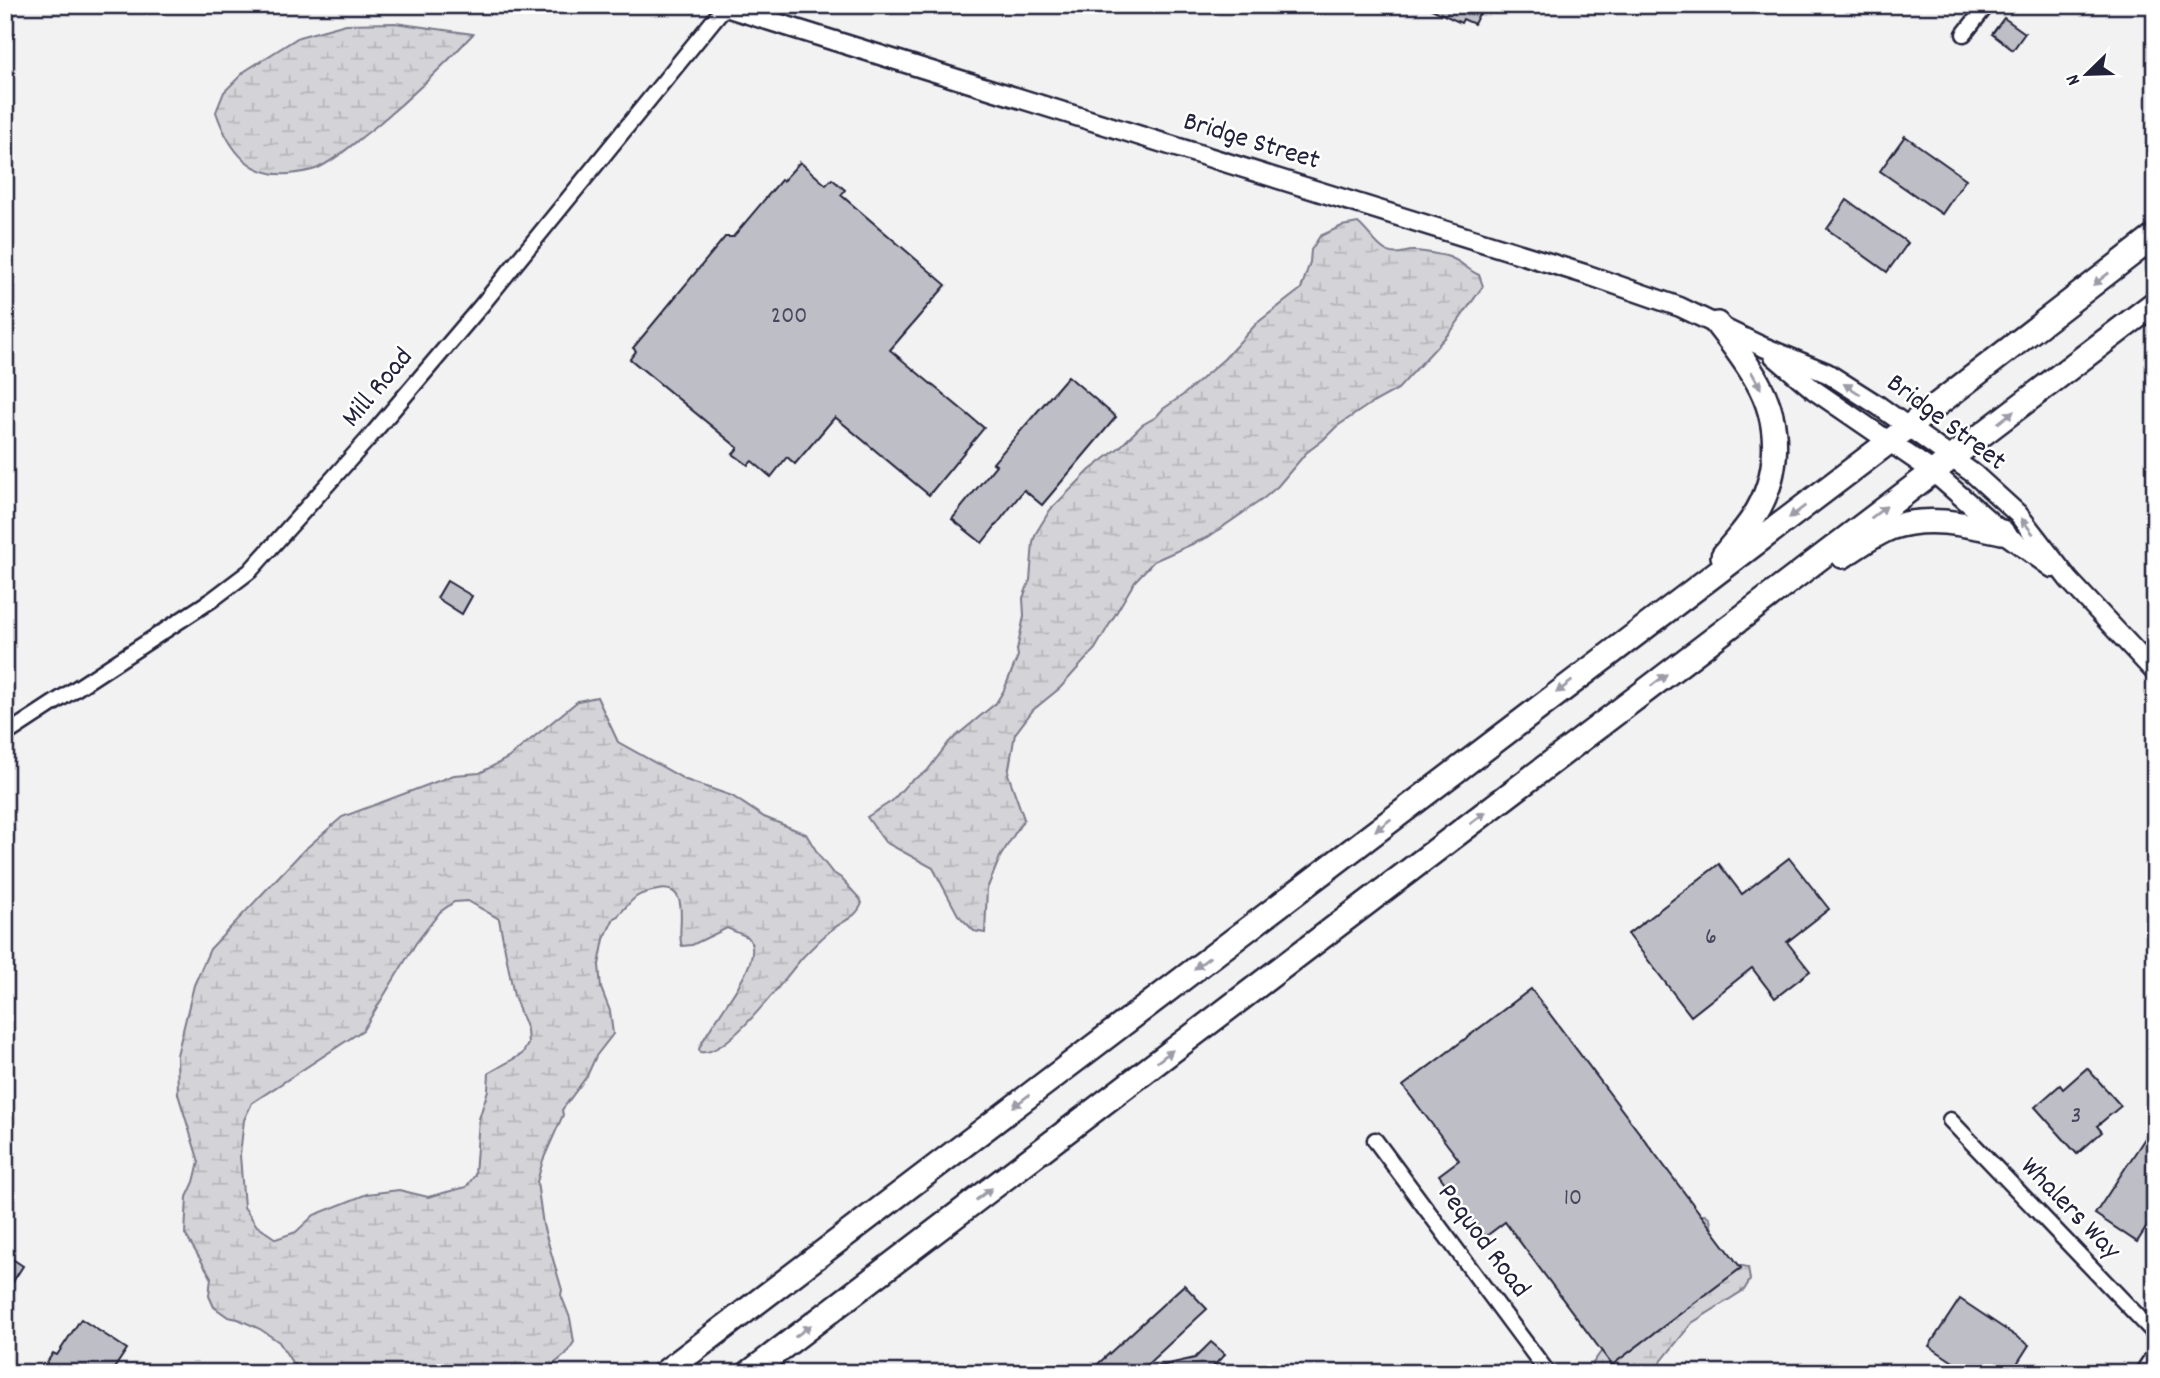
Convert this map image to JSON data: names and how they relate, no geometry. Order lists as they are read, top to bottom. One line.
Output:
{"streets":{"street":["Bridge Street","Mill Road","Whalers Way","Pequod Road"]},"crossings":[["Bridge Street","Mill Road"]],"house_numbers":["200","6","3","10"],"north":"bottom left"}
